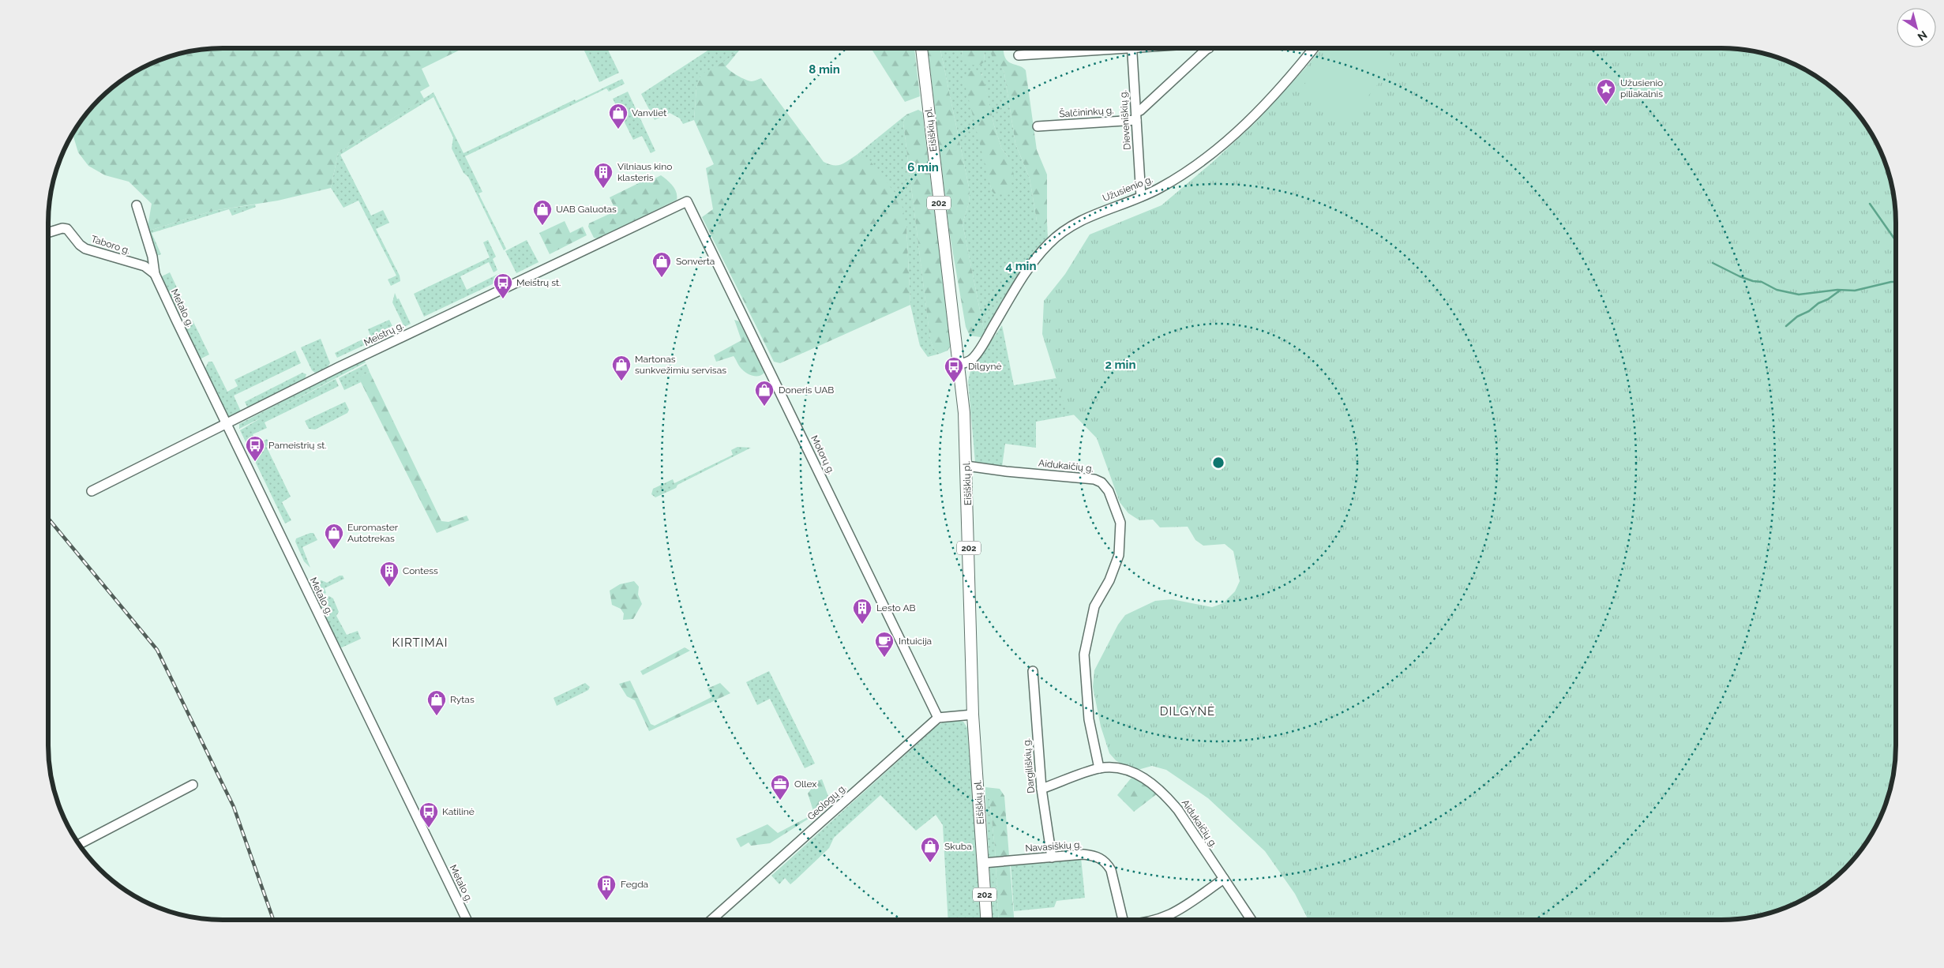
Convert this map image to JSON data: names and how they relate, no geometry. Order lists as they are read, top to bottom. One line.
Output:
{"streets":{"main road":["Eišiškių pl.","202"],"street":["Šalčininkų g.","Dieveniškių g.","Užusienio g.","Taboro g.","Metalo g.","Meistrų g.","Motorų g.","Aidukaičių g.","Dargiliškių g.","Geologų g.","Navasiškių g."]},"crossings":[["Šalčininkų g.","Dieveniškių g."],["Dieveniškių g.","Užusienio g."],["Eišiškių pl.","Užusienio g."],["Eišiškių pl.","Aidukaičių g."],["Eišiškių pl.","Navasiškių g."],["Taboro g.","Metalo g."],["Metalo g.","Meistrų g."],["Meistrų g.","Motorų g."],["Motorų g.","Geologų g."],["Aidukaičių g.","Dargiliškių g."],["Aidukaičių g.","Navasiškių g."],["Dargiliškių g.","Navasiškių g."]],"districts":["KIRTIMAI","DILGYNĖ"],"places":{"place":["Užusienio piliakalnis"],"shop":["Vanvliet","UAB Galuotas","Sonverta","Martonas sunkvežimiu servisas","Doneris UAB","Euromaster Autotrekas","Rytas","Skuba"],"building":["Vilniaus kino klasteris","Contess","Lesto AB","Fegda"],"bus stop":["Meistrų st.","Dilgynė","Pameistrių st.","Katilinė"],"cafe":["Intuicija"],"office":["Ollex"]},"north":"bottom right","rings":["8 min","6 min","4 min","2 min"]}
